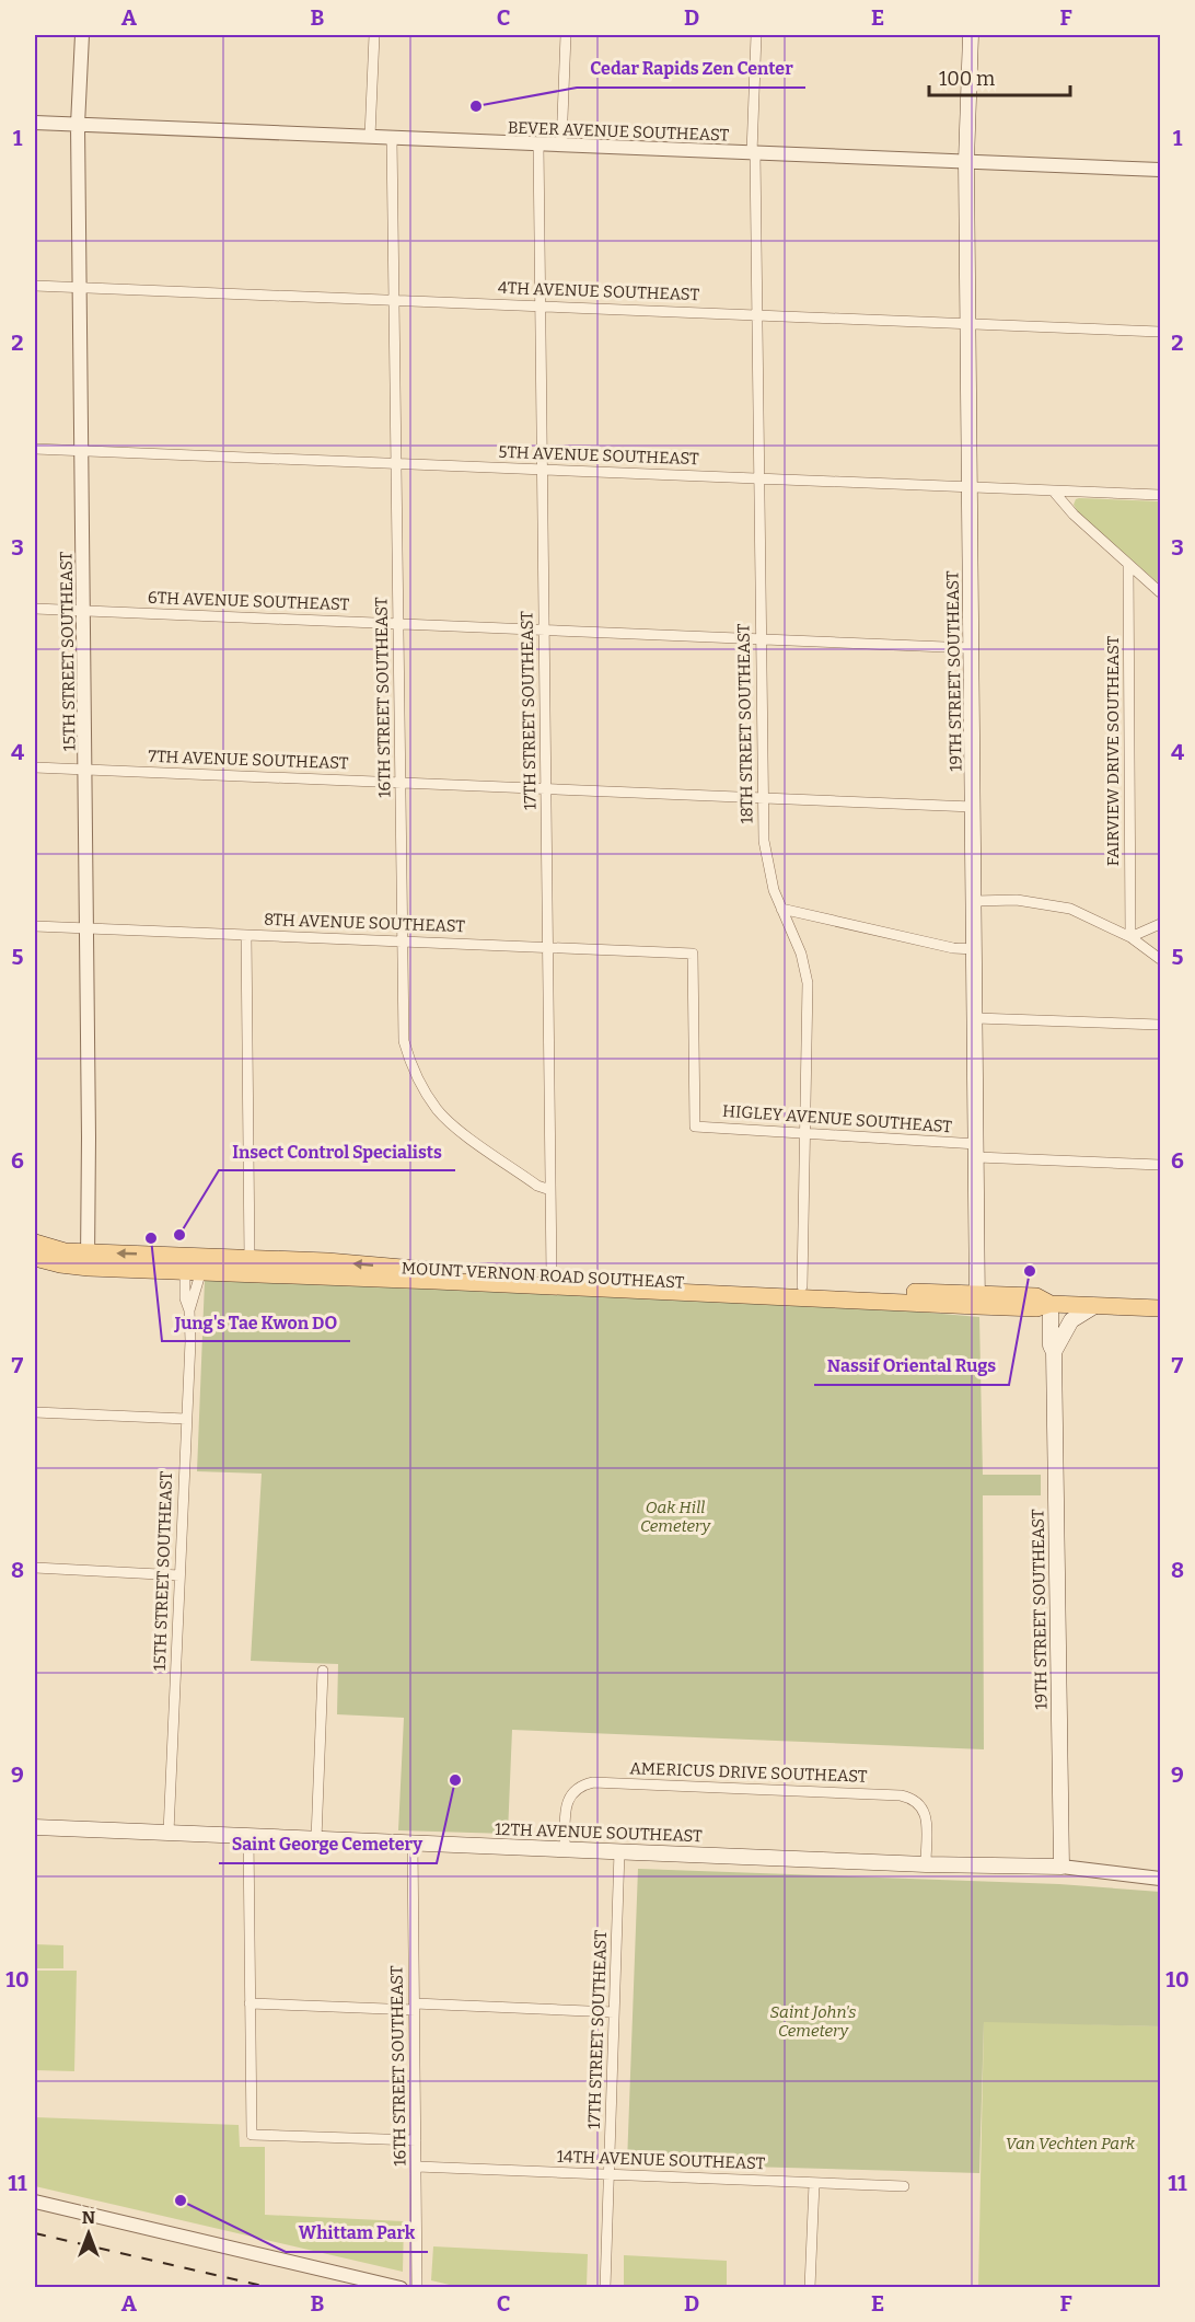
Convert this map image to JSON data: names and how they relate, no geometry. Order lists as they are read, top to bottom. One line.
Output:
{"streets":{"main road":["19TH STREET SOUTHEAST","MOUNT VERNON ROAD SOUTHEAST","12TH AVENUE SOUTHEAST"],"street":["BEVER AVENUE SOUTHEAST","4TH AVENUE SOUTHEAST","5TH AVENUE SOUTHEAST","6TH AVENUE SOUTHEAST","15TH STREET SOUTHEAST","16TH STREET SOUTHEAST","17TH STREET SOUTHEAST","18TH STREET SOUTHEAST","FAIRVIEW DRIVE SOUTHEAST","7TH AVENUE SOUTHEAST","8TH AVENUE SOUTHEAST","HIGLEY AVENUE SOUTHEAST","AMERICUS DRIVE SOUTHEAST","14TH AVENUE SOUTHEAST"]},"crossings":[["BEVER AVENUE SOUTHEAST","15TH STREET SOUTHEAST"],["BEVER AVENUE SOUTHEAST","19TH STREET SOUTHEAST"],["BEVER AVENUE SOUTHEAST","16TH STREET SOUTHEAST"],["BEVER AVENUE SOUTHEAST","17TH STREET SOUTHEAST"],["BEVER AVENUE SOUTHEAST","18TH STREET SOUTHEAST"],["4TH AVENUE SOUTHEAST","15TH STREET SOUTHEAST"],["4TH AVENUE SOUTHEAST","19TH STREET SOUTHEAST"],["4TH AVENUE SOUTHEAST","16TH STREET SOUTHEAST"],["4TH AVENUE SOUTHEAST","17TH STREET SOUTHEAST"],["4TH AVENUE SOUTHEAST","18TH STREET SOUTHEAST"],["5TH AVENUE SOUTHEAST","15TH STREET SOUTHEAST"],["5TH AVENUE SOUTHEAST","19TH STREET SOUTHEAST"],["5TH AVENUE SOUTHEAST","16TH STREET SOUTHEAST"],["5TH AVENUE SOUTHEAST","17TH STREET SOUTHEAST"],["5TH AVENUE SOUTHEAST","18TH STREET SOUTHEAST"],["6TH AVENUE SOUTHEAST","15TH STREET SOUTHEAST"],["6TH AVENUE SOUTHEAST","19TH STREET SOUTHEAST"],["6TH AVENUE SOUTHEAST","16TH STREET SOUTHEAST"],["6TH AVENUE SOUTHEAST","17TH STREET SOUTHEAST"],["6TH AVENUE SOUTHEAST","18TH STREET SOUTHEAST"],["15TH STREET SOUTHEAST","7TH AVENUE SOUTHEAST"],["15TH STREET SOUTHEAST","8TH AVENUE SOUTHEAST"],["15TH STREET SOUTHEAST","MOUNT VERNON ROAD SOUTHEAST"],["15TH STREET SOUTHEAST","12TH AVENUE SOUTHEAST"],["19TH STREET SOUTHEAST","7TH AVENUE SOUTHEAST"],["19TH STREET SOUTHEAST","HIGLEY AVENUE SOUTHEAST"],["19TH STREET SOUTHEAST","MOUNT VERNON ROAD SOUTHEAST"],["19TH STREET SOUTHEAST","12TH AVENUE SOUTHEAST"],["16TH STREET SOUTHEAST","17TH STREET SOUTHEAST"],["16TH STREET SOUTHEAST","7TH AVENUE SOUTHEAST"],["16TH STREET SOUTHEAST","8TH AVENUE SOUTHEAST"],["16TH STREET SOUTHEAST","12TH AVENUE SOUTHEAST"],["16TH STREET SOUTHEAST","14TH AVENUE SOUTHEAST"],["17TH STREET SOUTHEAST","7TH AVENUE SOUTHEAST"],["17TH STREET SOUTHEAST","8TH AVENUE SOUTHEAST"],["17TH STREET SOUTHEAST","MOUNT VERNON ROAD SOUTHEAST"],["17TH STREET SOUTHEAST","12TH AVENUE SOUTHEAST"],["17TH STREET SOUTHEAST","14TH AVENUE SOUTHEAST"],["18TH STREET SOUTHEAST","7TH AVENUE SOUTHEAST"],["18TH STREET SOUTHEAST","HIGLEY AVENUE SOUTHEAST"],["18TH STREET SOUTHEAST","MOUNT VERNON ROAD SOUTHEAST"],["8TH AVENUE SOUTHEAST","HIGLEY AVENUE SOUTHEAST"],["AMERICUS DRIVE SOUTHEAST","12TH AVENUE SOUTHEAST"]],"parks":["Oak Hill Cemetery","Saint John's Cemetery","Van Vechten Park"],"places":["Cedar Rapids Zen Center","Insect Control Specialists","Jung's Tae Kwon DO","Nassif Oriental Rugs","Saint George Cemetery","Whittam Park"],"scale_bar":"100 m","north":"top","grid":{"columns":["A","B","C","D","E","F"],"rows":["1","2","3","4","5","6","7","8","9","10","11"]}}
